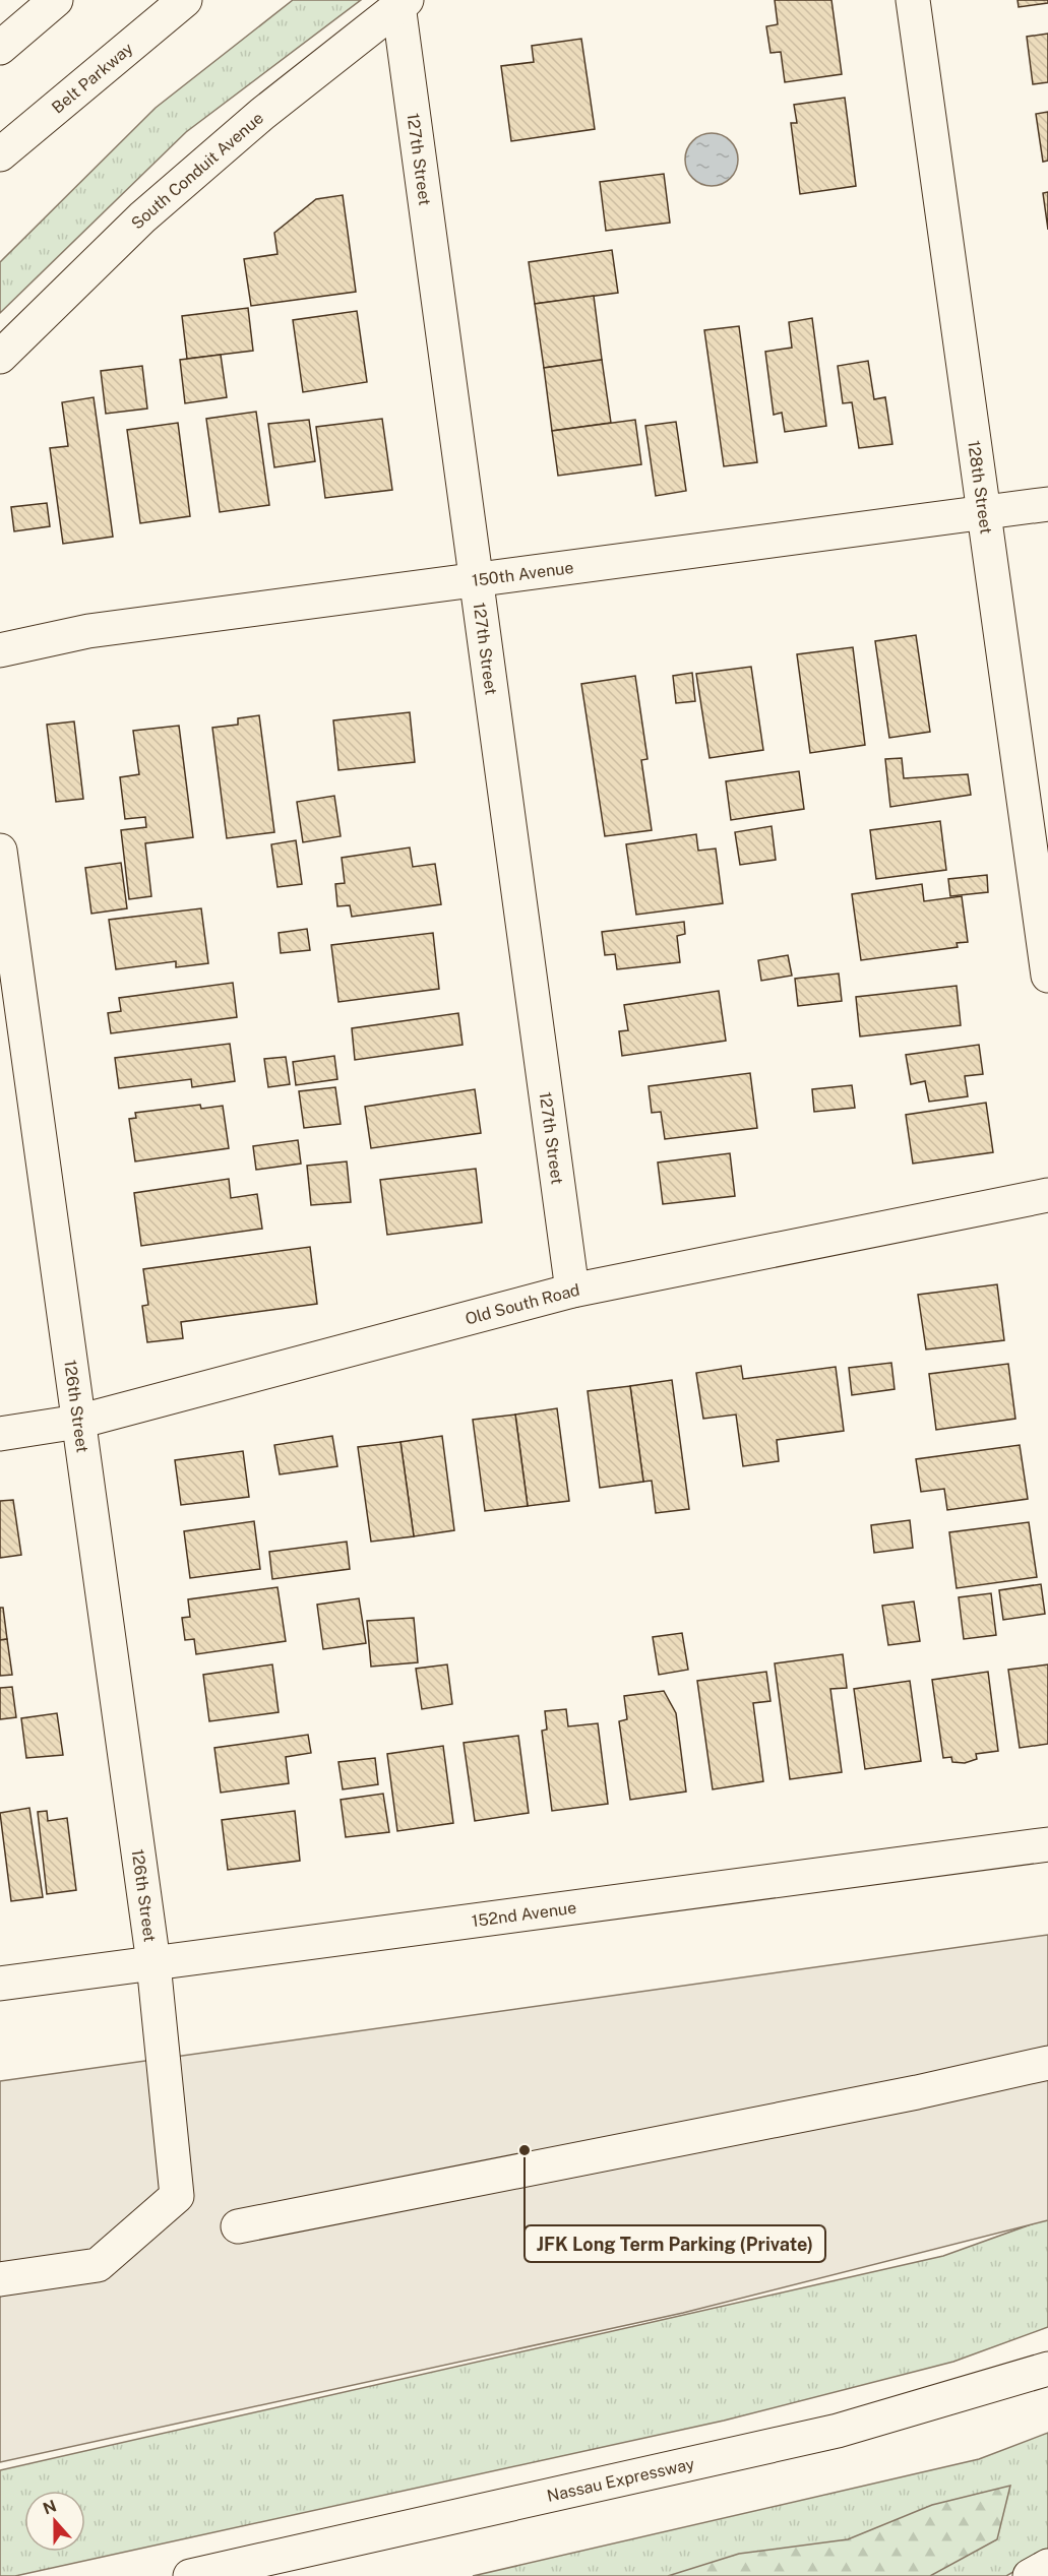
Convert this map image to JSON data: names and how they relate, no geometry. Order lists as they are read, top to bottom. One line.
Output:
{"streets":{"main road":["Belt Parkway","127th Street","South Conduit Avenue","128th Street","150th Avenue","Old South Road","126th Street","152nd Avenue","Nassau Expressway"]},"crossings":[["127th Street","South Conduit Avenue"],["127th Street","150th Avenue"],["127th Street","Old South Road"],["128th Street","150th Avenue"],["Old South Road","126th Street"],["126th Street","152nd Avenue"]],"places":["JFK Long Term Parking (Private)"],"north":"top"}
